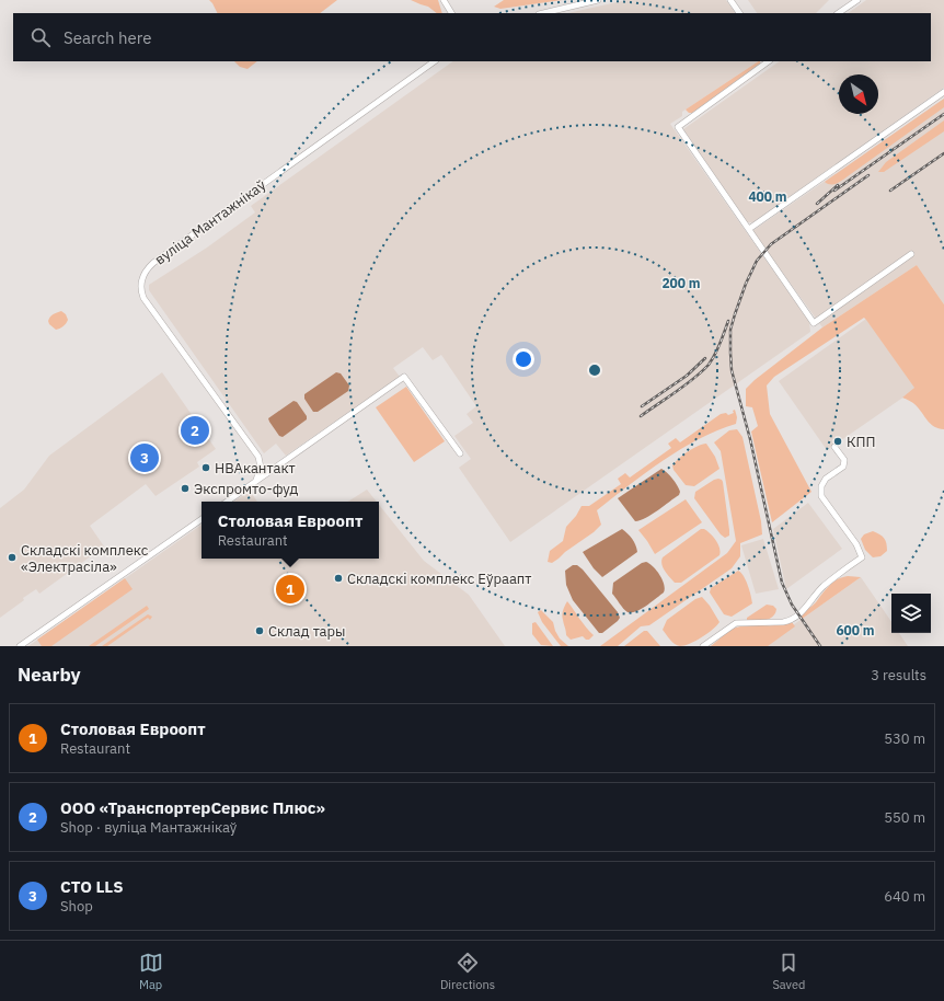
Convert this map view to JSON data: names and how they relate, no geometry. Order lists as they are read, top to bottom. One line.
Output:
{"streets":{"street":["вуліца Мантажнікаў"]},"places":["КПП","НВАкантакт","Экспромто-фуд","Складскі комплекс «Электрасіла»","Складскі комплекс Еўраапт","Склад тары"],"north":"bottom right","page":{"search":"Search here","pins":["2","3","1"],"popup":["Столовая Евроопт","Restaurant"],"heading":["Nearby","3 results"],"list":[{"mark":"1","name":"Столовая Евроопт","note":"Restaurant","value":"530 m"},{"mark":"2","name":"ООО «ТранспортерСервис Плюс»","note":"Shop · вуліца Мантажнікаў","value":"550 m"},{"mark":"3","name":"СТО LLS","note":"Shop","value":"640 m"}],"nav":["Map","Directions","Saved"]},"rings":["400 m","200 m","600 m"]}
